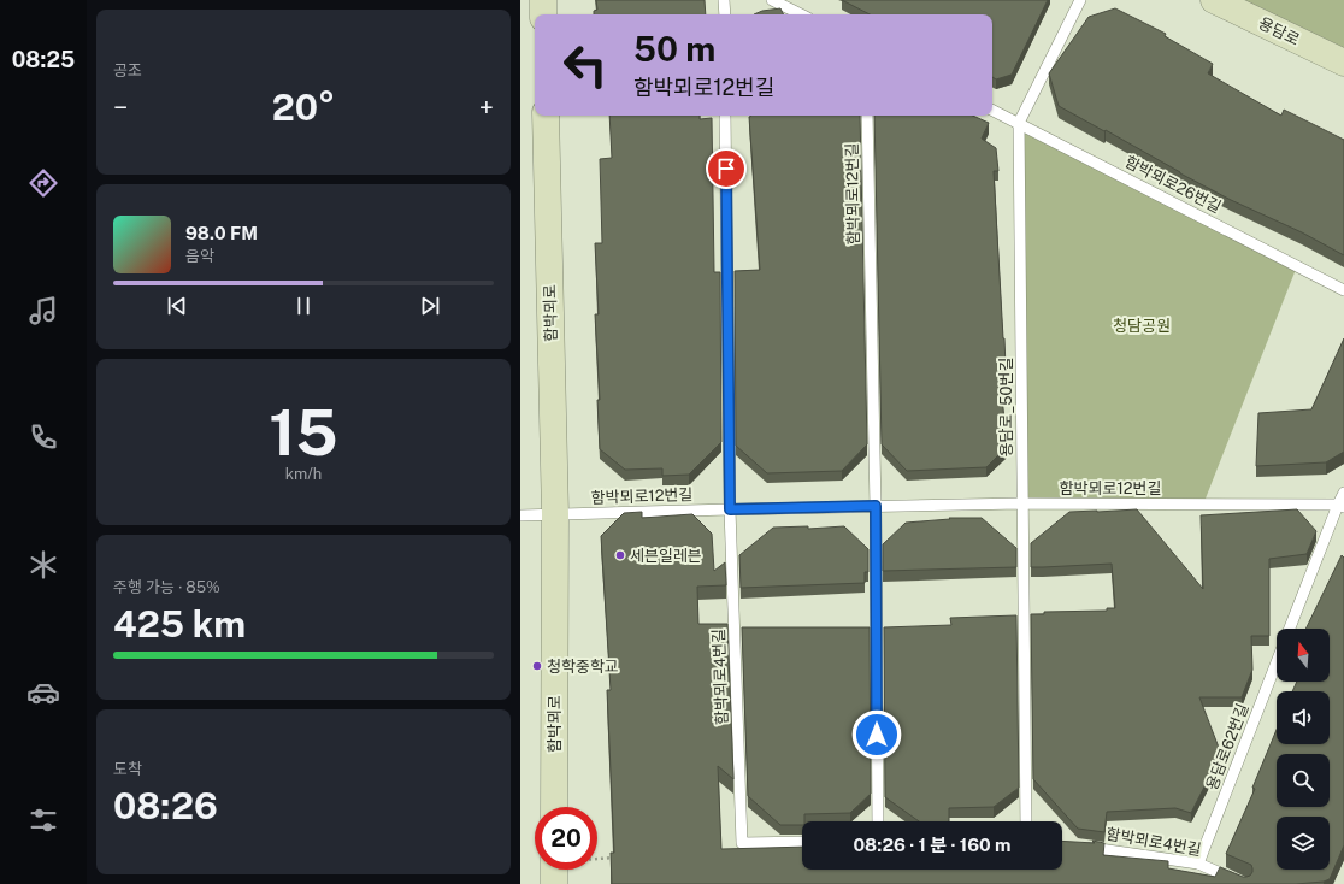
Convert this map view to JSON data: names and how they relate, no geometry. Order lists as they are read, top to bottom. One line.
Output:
{"streets":{"main road":["용담로","함박뫼로"],"lane":["함박뫼로26번길","함박뫼로12번길","용담로_50번길","함박뫼로4번길","용담로62번길"]},"crossings":[["함박뫼로26번길","용담로_50번길"],["함박뫼로12번길","함박뫼로"],["함박뫼로12번길","용담로_50번길"],["함박뫼로12번길","함박뫼로4번길"],["함박뫼로4번길","용담로62번길"]],"parks":["청담공원"],"places":["세븐일레븐","청학중학교"],"north":"top","page":{"tabs":"08:25","tile":["공조",["15","km/h"],["주행 가능 · 85%","425 km"],["도착","08:26"]],"turn":["50 m","함박뫼로12번길"],"heat":["−","20°","+"],"song":["98.0 FM","음악"],"limit":"20","trip":"08:26 · 1 분 · 160 m"}}
